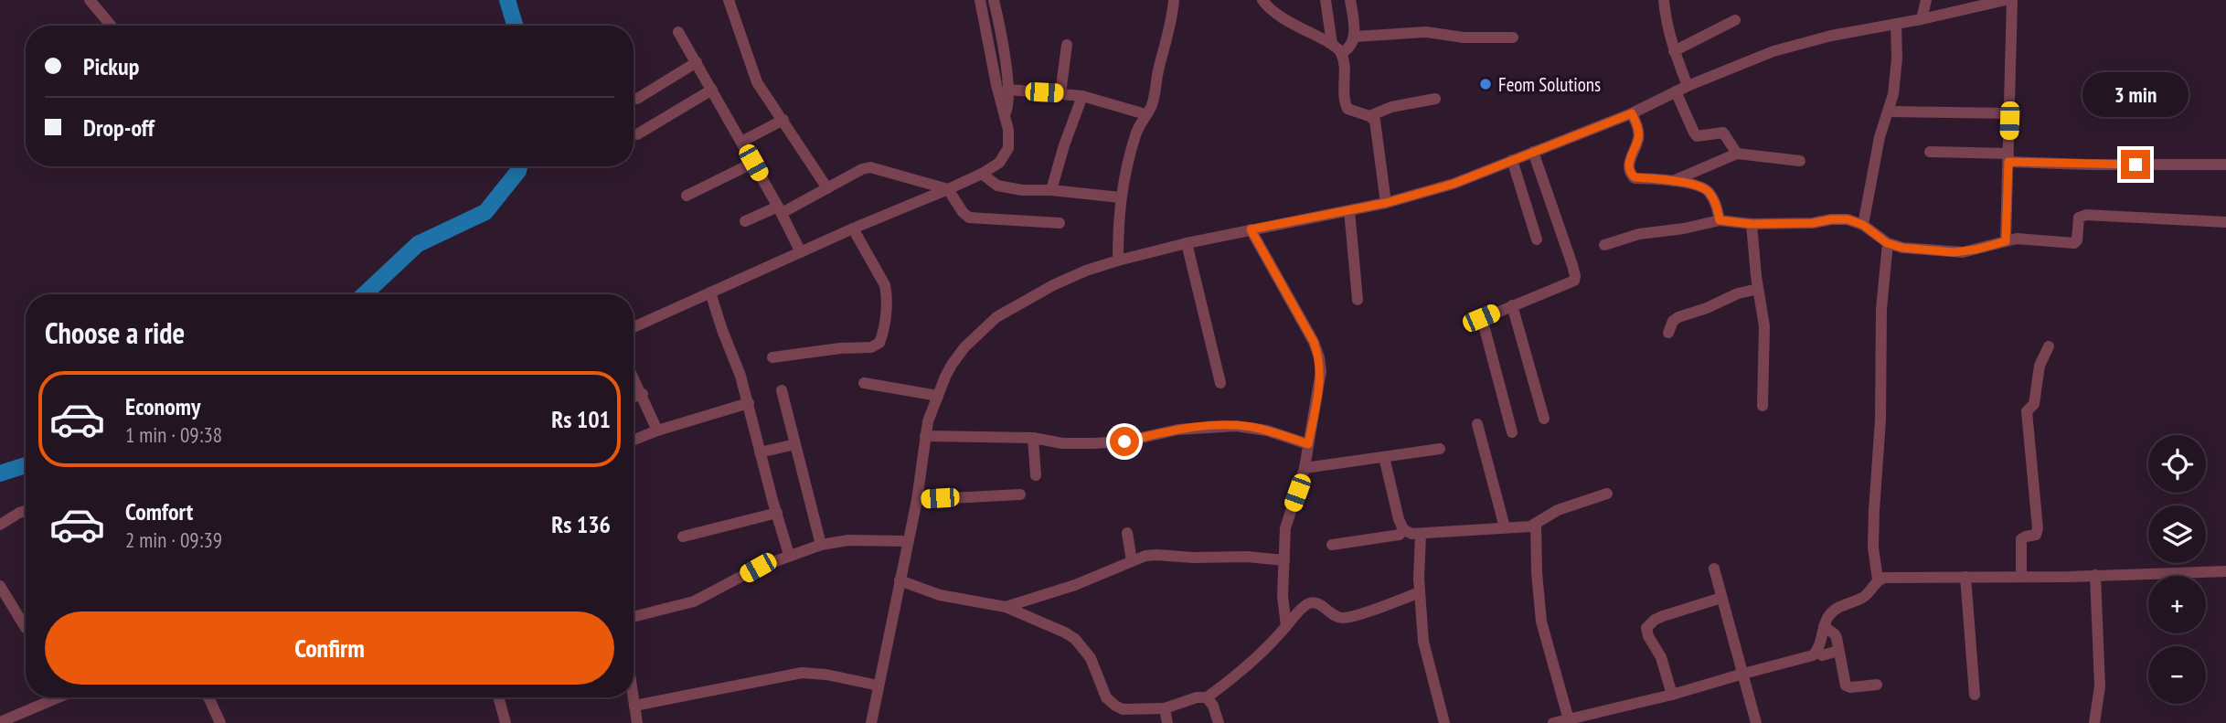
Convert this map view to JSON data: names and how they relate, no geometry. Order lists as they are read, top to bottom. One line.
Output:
{"places":["Feom Solutions"],"page":{"banner":["Pickup","Drop-off"],"bubble":"3 min","heading":"Choose a ride","list":[{"name":"Economy","note":"1 min · 09:38","value":"Rs 101"},{"name":"Comfort","note":"2 min · 09:39","value":"Rs 136"}],"map_buttons":["+","−"],"buttons":"Confirm"}}
